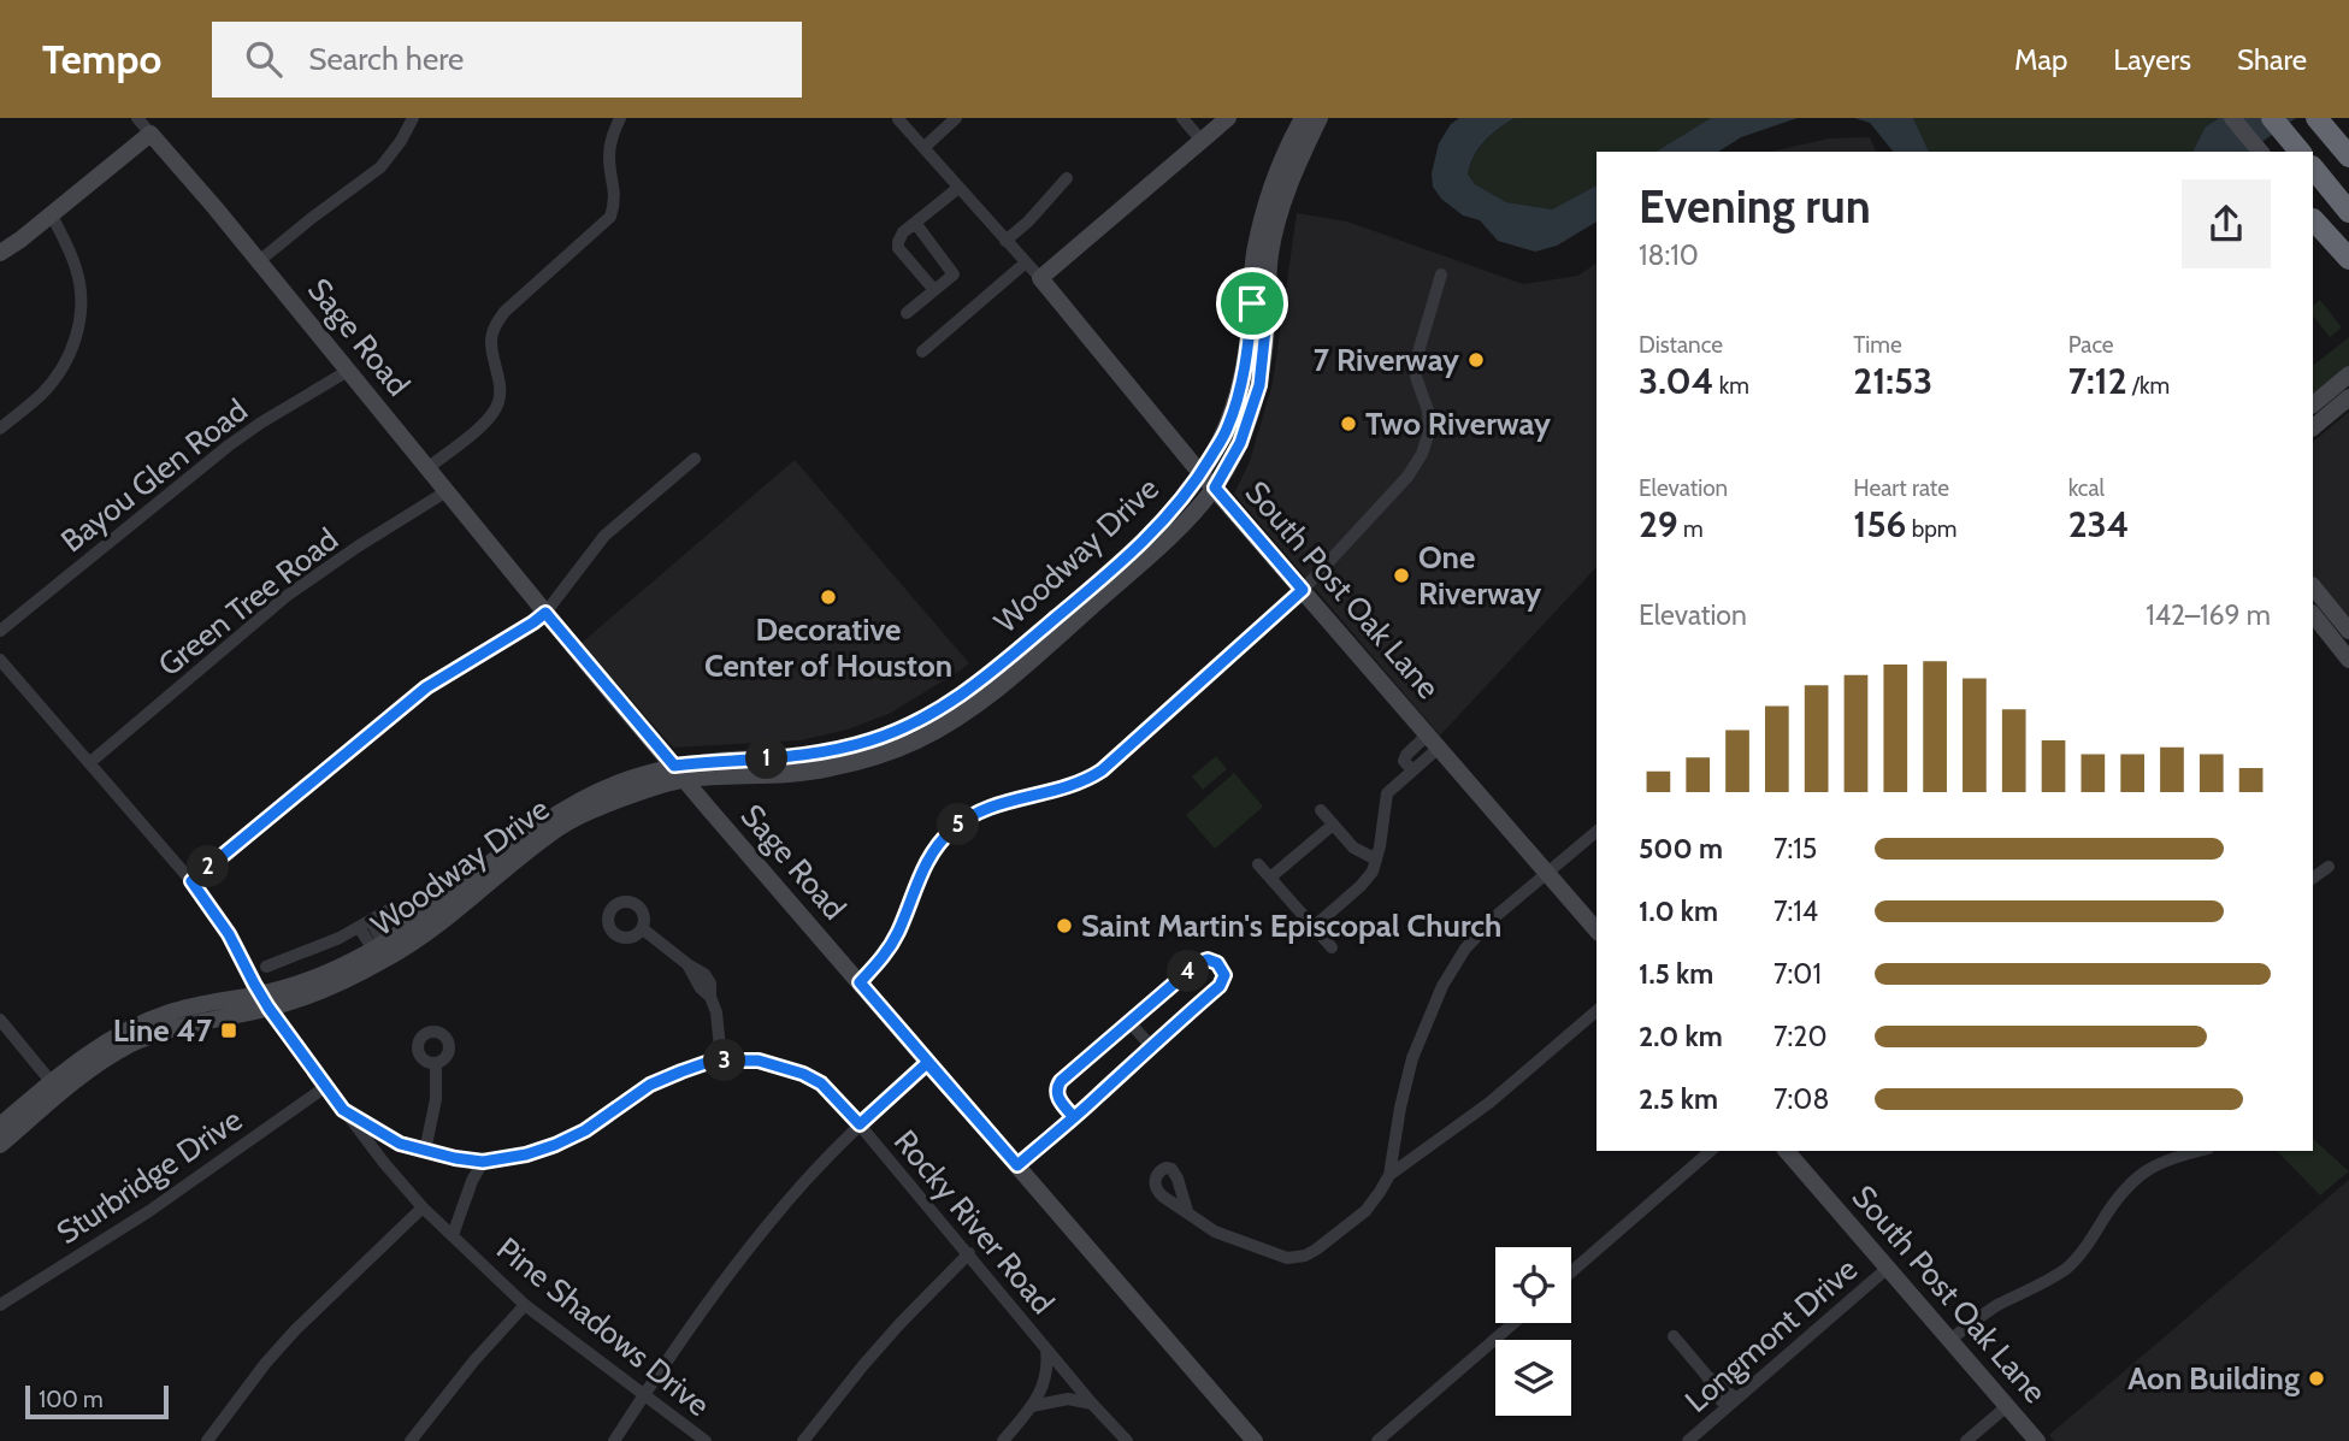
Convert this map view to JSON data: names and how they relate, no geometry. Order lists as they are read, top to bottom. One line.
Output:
{"streets":{"main road":["Sage Road","Woodway Drive","South Post Oak Lane"],"street":["Bayou Glen Road","Green Tree Road","Sturbridge Drive","Rocky River Road","Pine Shadows Drive","Longmont Drive"]},"crossings":[["Sage Road","Bayou Glen Road"],["Sage Road","Woodway Drive"],["Sage Road","Green Tree Road"],["Woodway Drive","South Post Oak Lane"],["Woodway Drive","Pine Shadows Drive"],["South Post Oak Lane","Longmont Drive"],["Green Tree Road","Pine Shadows Drive"],["Sturbridge Drive","Pine Shadows Drive"],["Rocky River Road","Pine Shadows Drive"]],"places":{"other":["7 Riverway","Two Riverway","One Riverway","Decorative Center of Houston","Saint Martin's Episcopal Church","Aon Building"],"transit":["Line 47"]},"scale_bar":"100 m","page":{"header":"Tempo","search":"Search here","nav":["Map","Layers","Share"],"heading":["Evening run","18:10"],"stats":[["Distance","3.04 km"],["Time","21:53"],["Pace","7:12 /km"],["Elevation","29 m"],["Heart rate","156 bpm"],["kcal","234"]],"chart":["Elevation","142–169 m"],"pins":["1","5","2","4","3"],"list":[{"name":"500 m","note":"7:15"},{"name":"1.0 km","note":"7:14"},{"name":"1.5 km","note":"7:01"},{"name":"2.0 km","note":"7:20"},{"name":"2.5 km","note":"7:08"}],"scale":"100 m"}}
